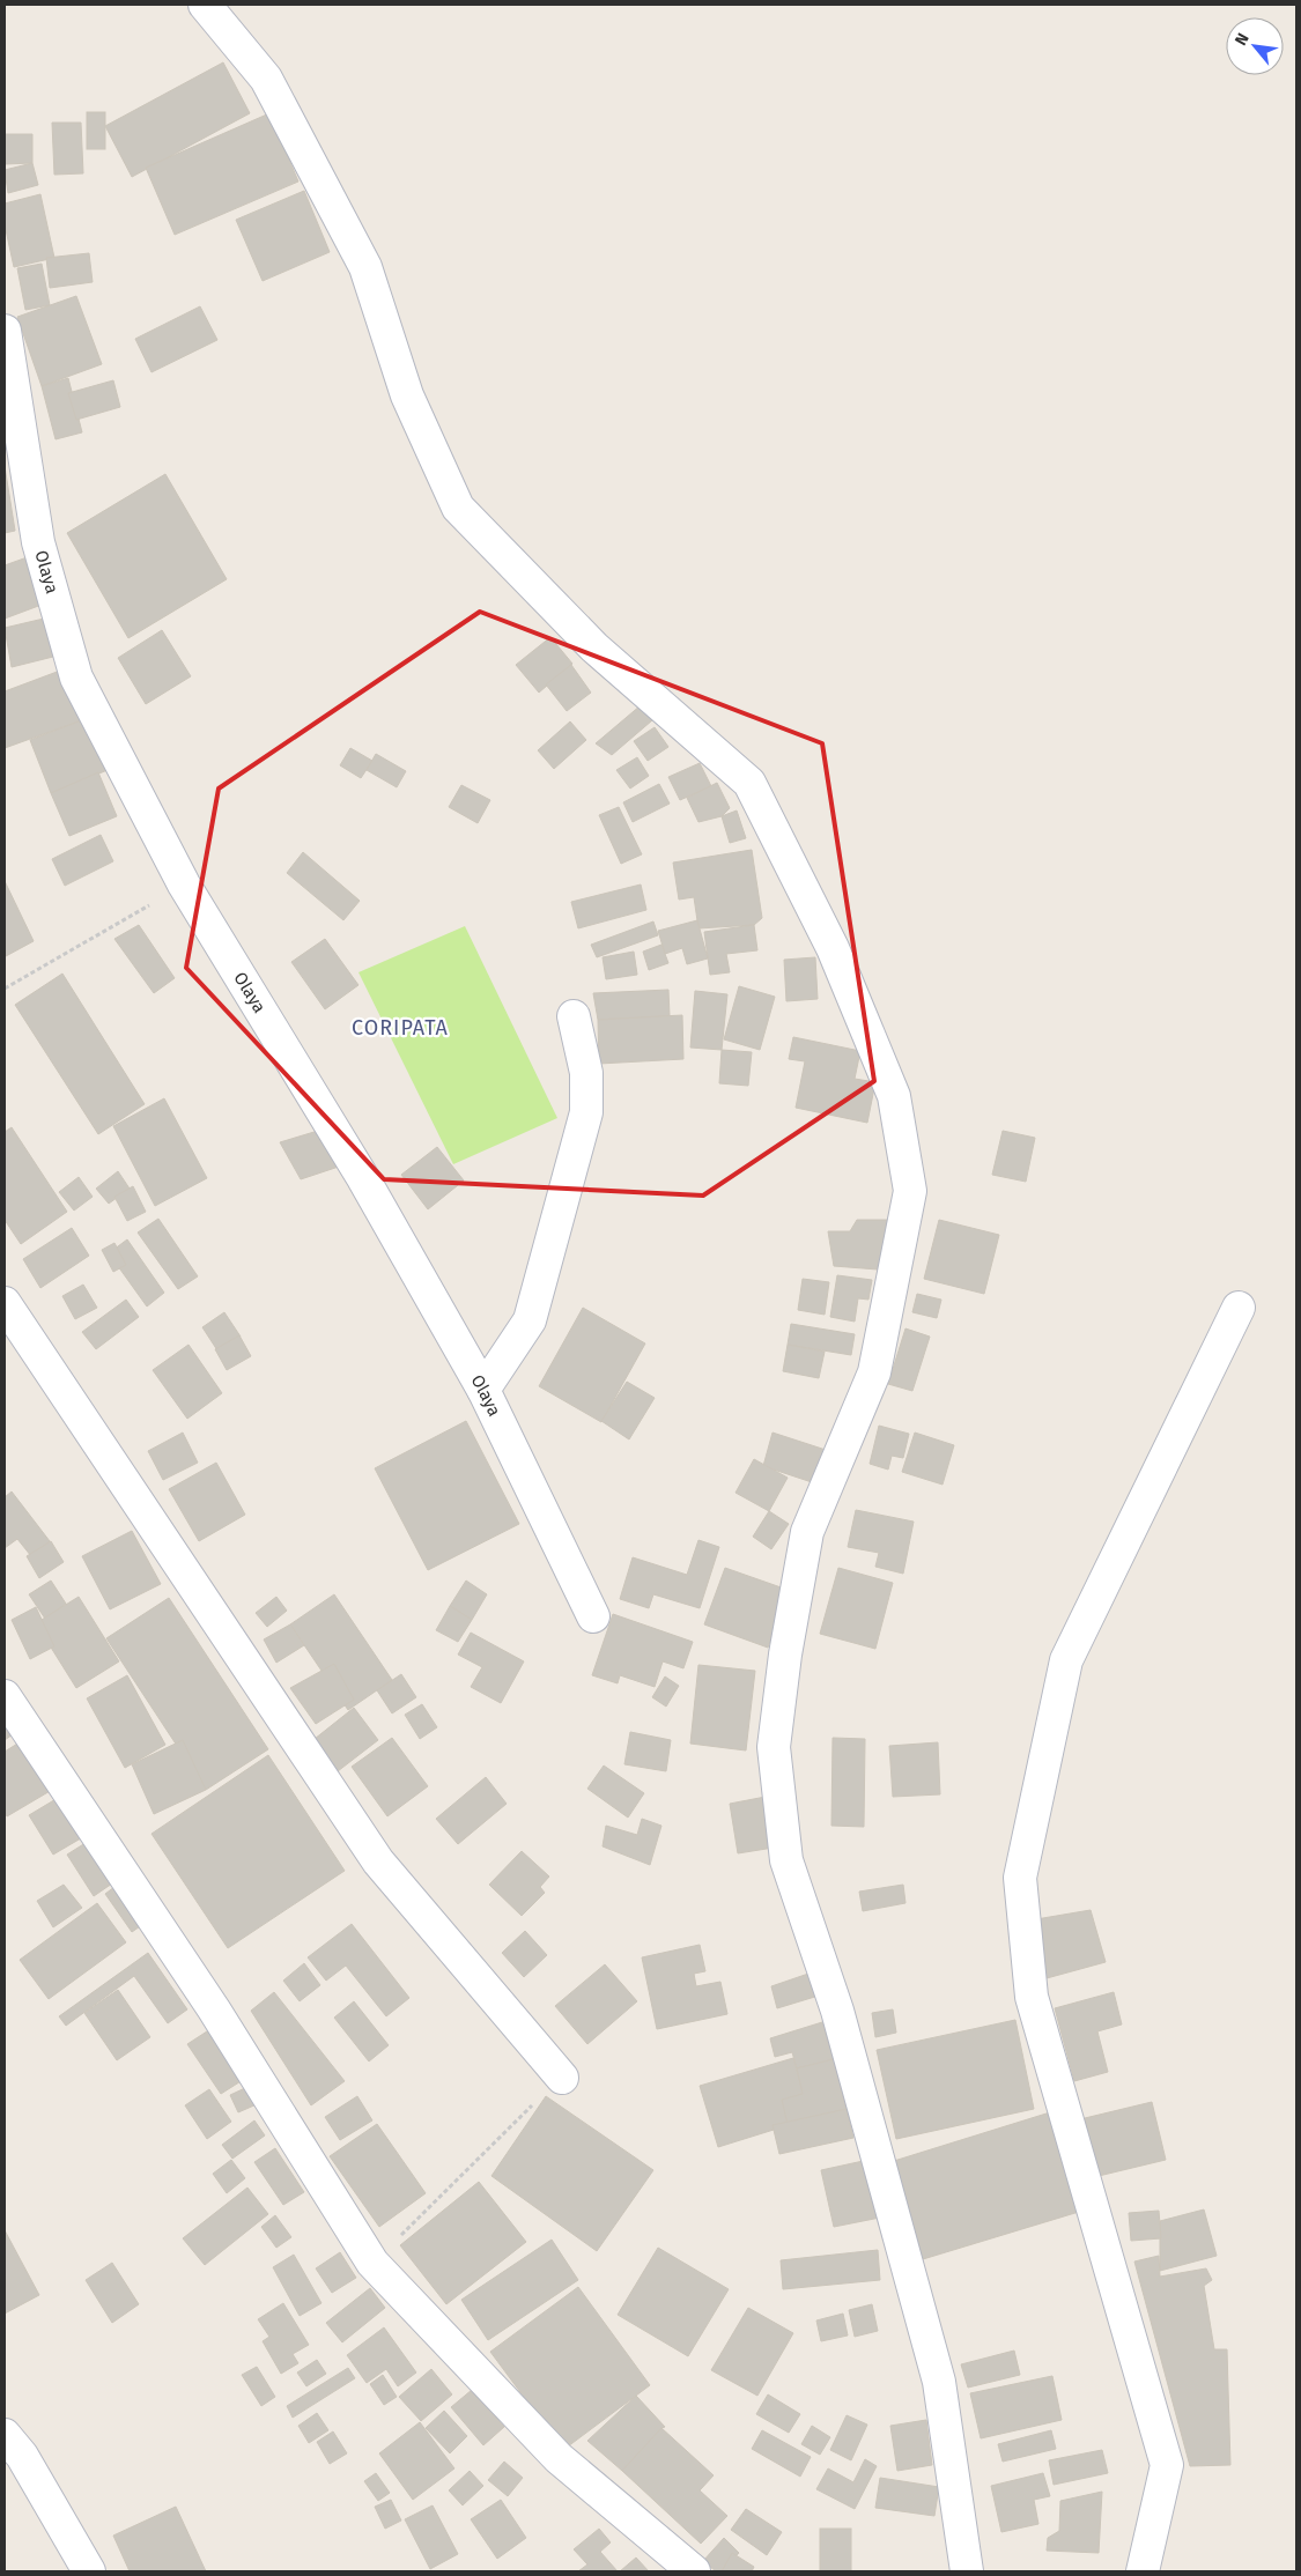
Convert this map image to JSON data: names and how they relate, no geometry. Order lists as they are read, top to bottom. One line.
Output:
{"streets":{"street":["Olaya"]},"districts":["CORIPATA"],"north":"top left"}
